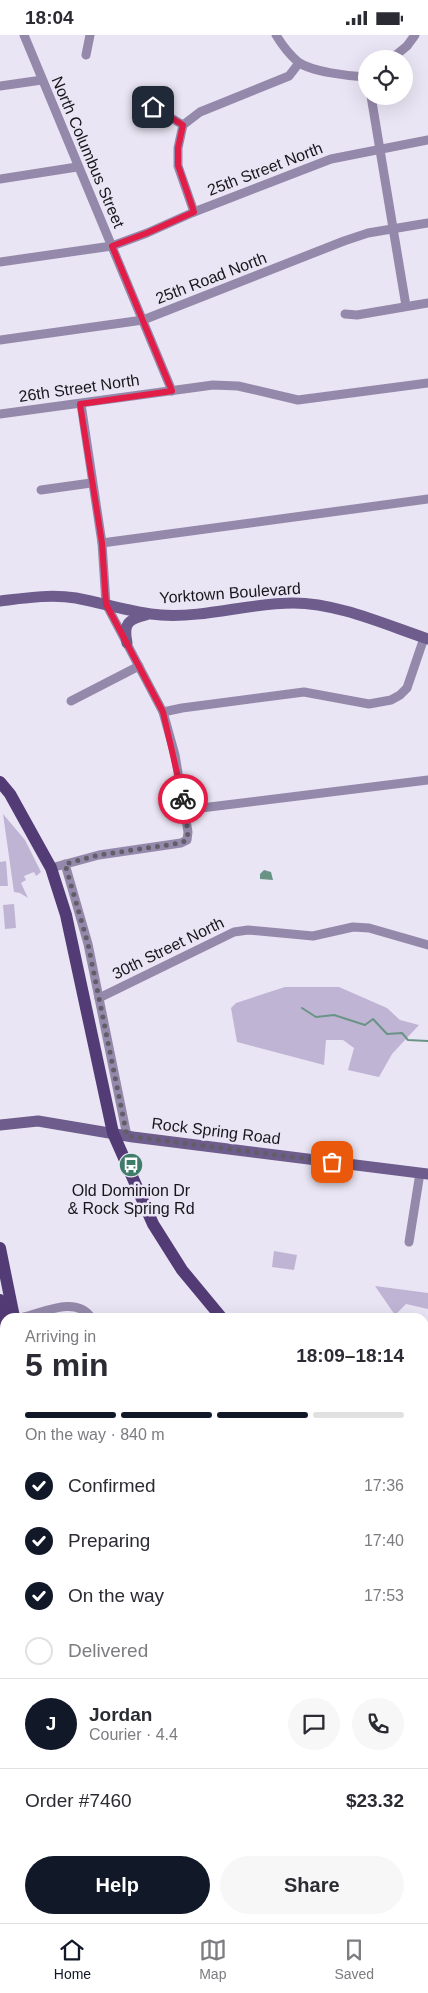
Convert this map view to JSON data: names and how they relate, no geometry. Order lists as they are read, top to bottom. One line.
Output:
{"streets":{"street":["North Columbus Street","25th Street North","25th Road North","26th Street North","Yorktown Boulevard","30th Street North","Rock Spring Road"]},"crossings":[["North Columbus Street","25th Street North"],["North Columbus Street","25th Road North"],["North Columbus Street","26th Street North"]],"places":{"bus stop":["Old Dominion Dr & Rock Spring Rd"]},"page":{"status":"18:04","heading":["5 min","Arriving in","18:09–18:14"],"panel":["Jordan","Courier · 4.4","Order #7460","$23.32"],"bar":"On the way · 840 m","list":[["Confirmed","17:36"],["Preparing","17:40"],["On the way","17:53"],"Delivered"],"round":"J","buttons":["Help","Share"],"tabs":["Home","Map","Saved"]}}
